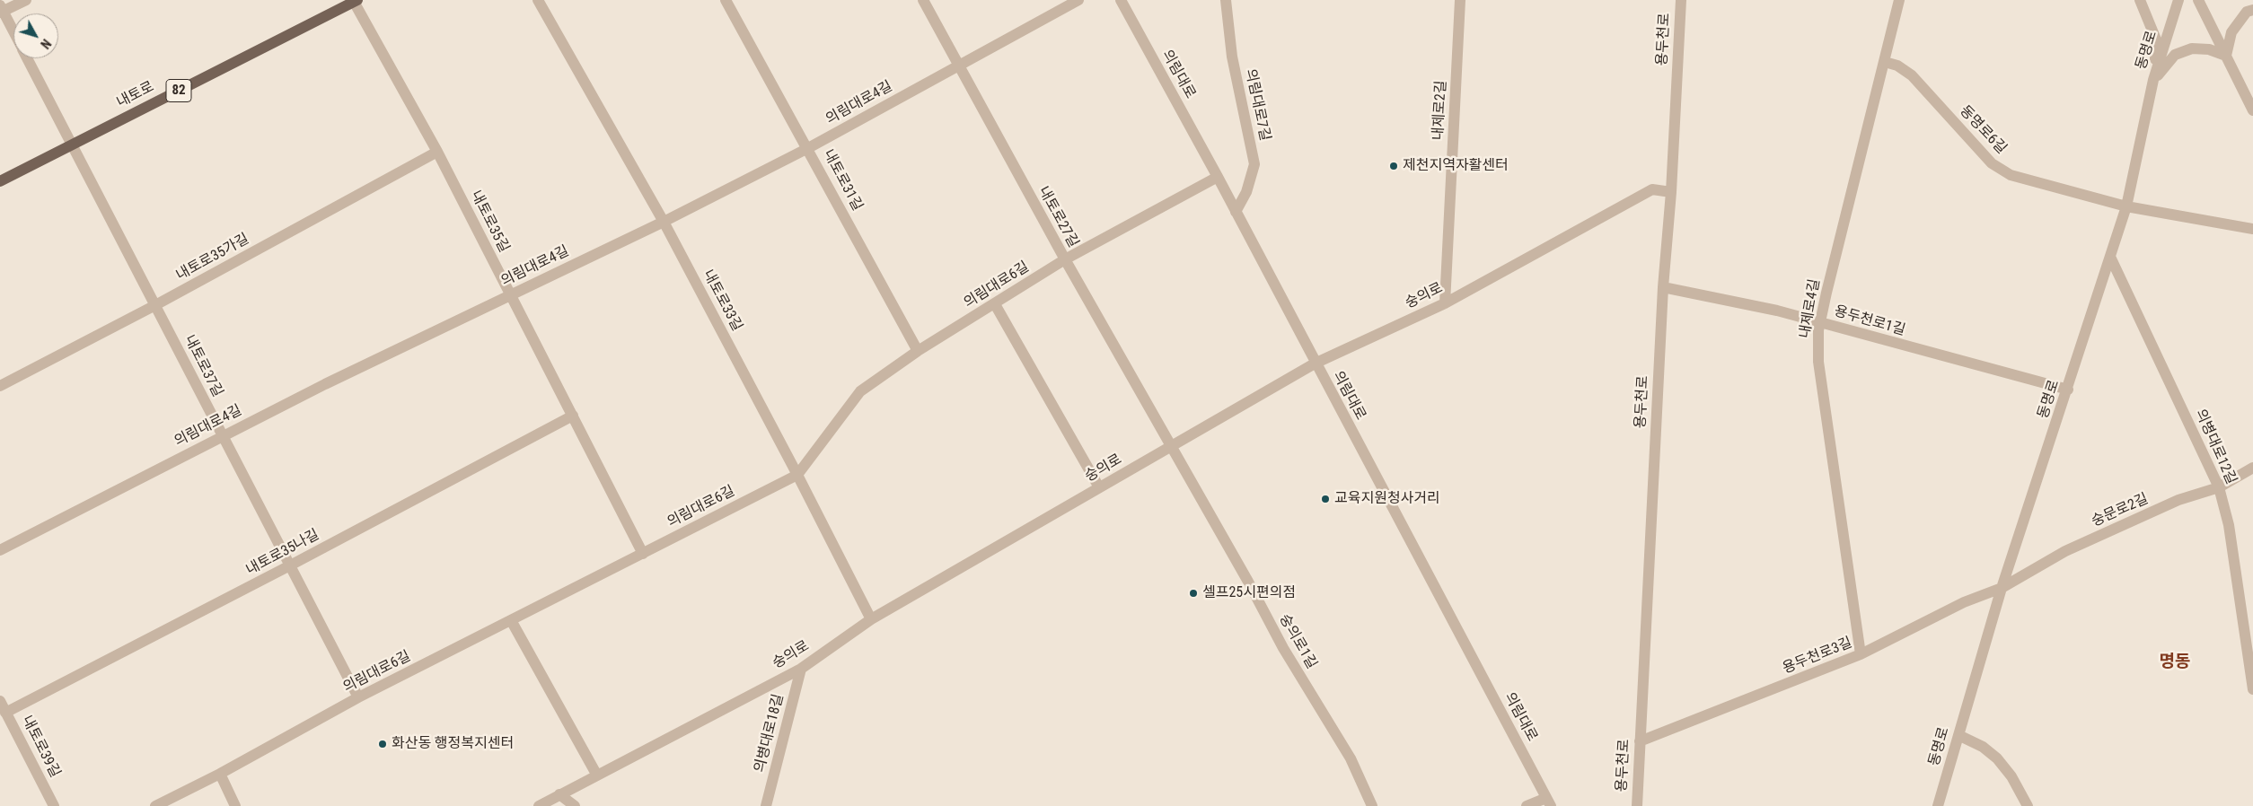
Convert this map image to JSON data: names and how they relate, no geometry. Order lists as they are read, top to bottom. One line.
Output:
{"streets":{"main road":["82","내토로"],"street":["용두천로","동명로","의림대로","의림대로4길","의림대로7길","내제로2길","동명로6길","내토로31길","내토로27길","내토로35길","내토로35가길","의림대로6길","숭의로","내토로33길","내제로4길","용두천로1길","내토로37길","의병대로12길","숭문로2길","내토로35나길","숭의로1길","용두천로3길","의병대로18길","내토로39길"]},"crossings":[["용두천로","숭의로"],["용두천로","용두천로1길"],["용두천로","용두천로3길"],["동명로","동명로6길"],["동명로","용두천로1길"],["동명로","의병대로12길"],["동명로","숭문로2길"],["동명로","용두천로3길"],["의림대로","의림대로7길"],["의림대로","의림대로6길"],["의림대로","숭의로"],["내토로","내토로35길"],["내토로","내토로37길"],["의림대로4길","내토로31길"],["의림대로4길","내토로27길"],["의림대로4길","내토로35길"],["의림대로4길","내토로33길"],["의림대로4길","내토로37길"],["내제로2길","숭의로"],["동명로6길","내제로4길"],["내토로31길","의림대로6길"],["내토로27길","의림대로6길"],["내토로27길","숭의로"],["내토로27길","숭의로1길"],["내토로35길","내토로35가길"],["내토로35길","의림대로6길"],["내토로35길","내토로35나길"],["내토로35가길","내토로37길"],["의림대로6길","내토로33길"],["의림대로6길","내토로37길"],["숭의로","내토로33길"],["숭의로","숭의로1길"],["숭의로","의병대로18길"],["내제로4길","용두천로1길"],["내제로4길","용두천로3길"],["내토로37길","내토로35나길"],["의병대로12길","숭문로2길"],["숭문로2길","용두천로3길"],["내토로35나길","내토로39길"]],"districts":["명동"],"places":["제천지역자활센터","교육지원청사거리","셀프25시편의점","화산동 행정복지센터"],"north":"bottom right"}
